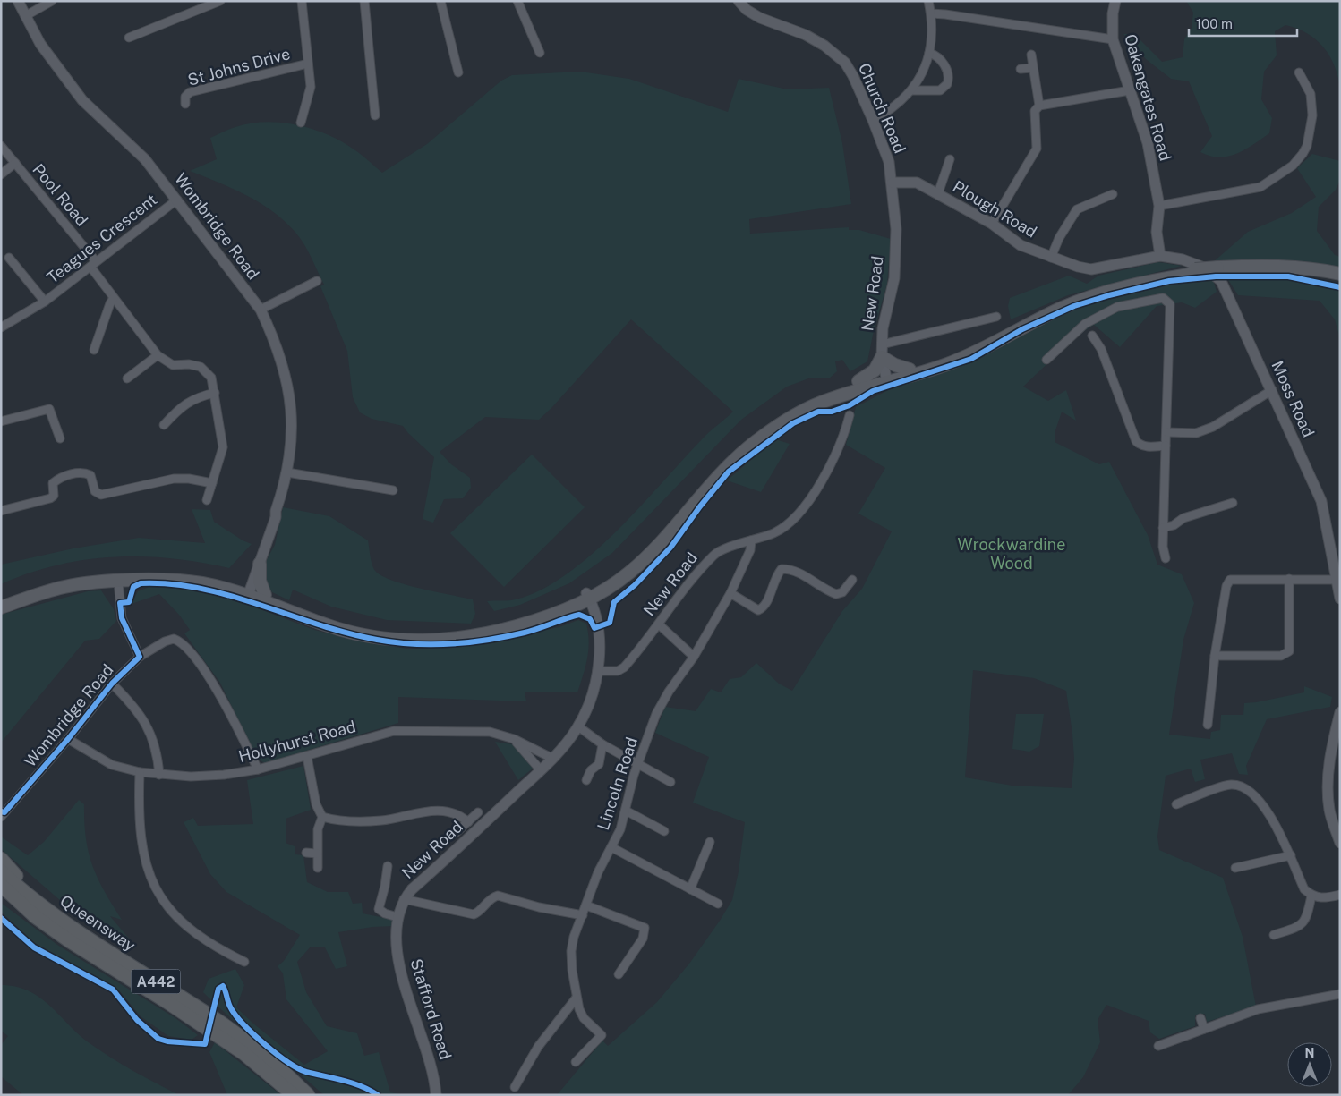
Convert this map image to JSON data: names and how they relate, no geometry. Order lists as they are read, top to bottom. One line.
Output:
{"streets":{"highway":["Queensway","A442"],"street":["St Johns Drive","Oakengates Road","Church Road","Pool Road","Plough Road","Wombridge Road","Teagues Crescent","New Road","Moss Road","Hollyhurst Road","Lincoln Road","Stafford Road"]},"crossings":[["Oakengates Road","Plough Road"],["Oakengates Road","Moss Road"],["Church Road","Plough Road"],["Church Road","New Road"],["Pool Road","Teagues Crescent"],["Plough Road","New Road"],["Plough Road","Moss Road"],["Wombridge Road","Teagues Crescent"],["Wombridge Road","Hollyhurst Road"],["New Road","Hollyhurst Road"],["New Road","Lincoln Road"],["New Road","Stafford Road"],["Queensway","A442"]],"parks":["Wrockwardine Wood"],"scale_bar":"100 m","north":"top"}
